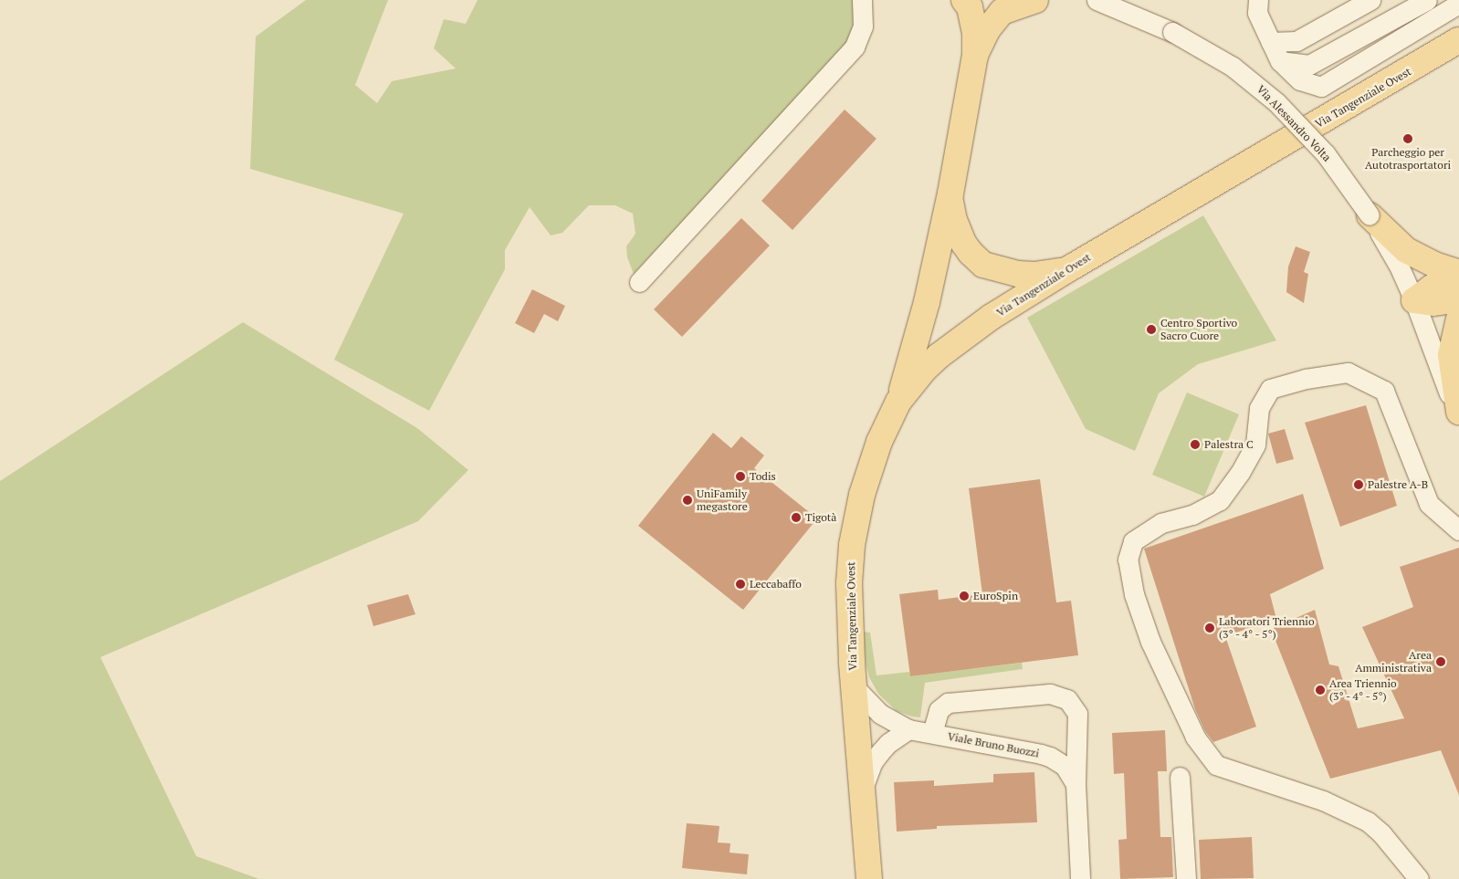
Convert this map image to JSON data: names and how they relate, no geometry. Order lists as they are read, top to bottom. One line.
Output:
{"streets":{"main road":["Via Tangenziale Ovest"],"street":["Via Alessandro Volta","Viale Bruno Buozzi"]},"crossings":[["Via Tangenziale Ovest","Viale Bruno Buozzi"]],"places":["Parcheggio per Autotrasportatori","Centro Sportivo Sacro Cuore","Palestra C","Todis","Palestre A-B","UniFamily megastore","Tigotà","Leccabaffo","EuroSpin","Laboratori Triennio (3° - 4° - 5°)","Area Amministrativa","Area Triennio (3° - 4° - 5°)"]}
